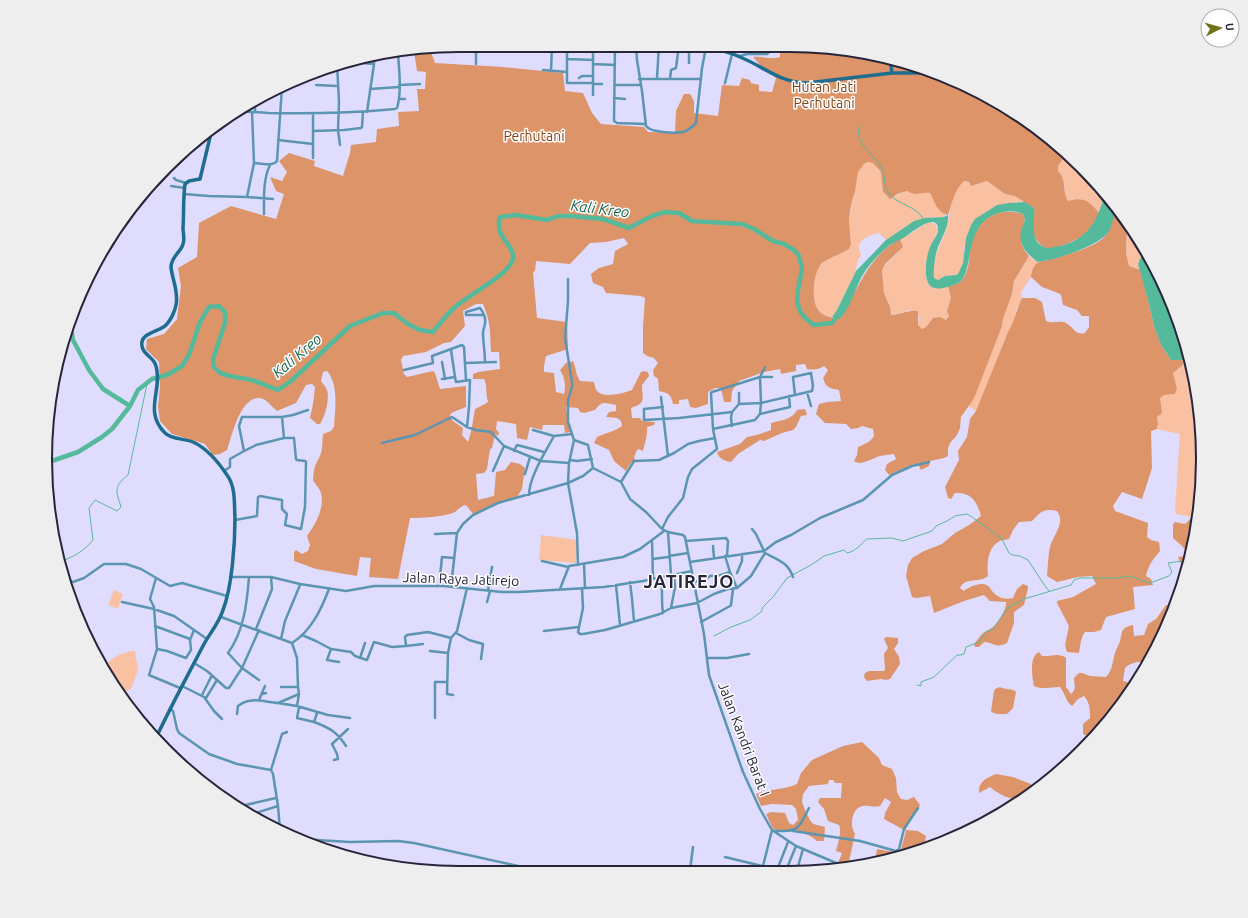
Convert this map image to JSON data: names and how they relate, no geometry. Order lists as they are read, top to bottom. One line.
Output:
{"streets":{"street":["Jalan Raya Jatirejo","Jalan Kandri Barat I"]},"crossings":[["Jalan Raya Jatirejo","Jalan Kandri Barat I"]],"districts":["JATIREJO"],"water":["Kali Kreo"],"parks":["Hutan Jati Perhutani","Perhutani"],"north":"right"}
